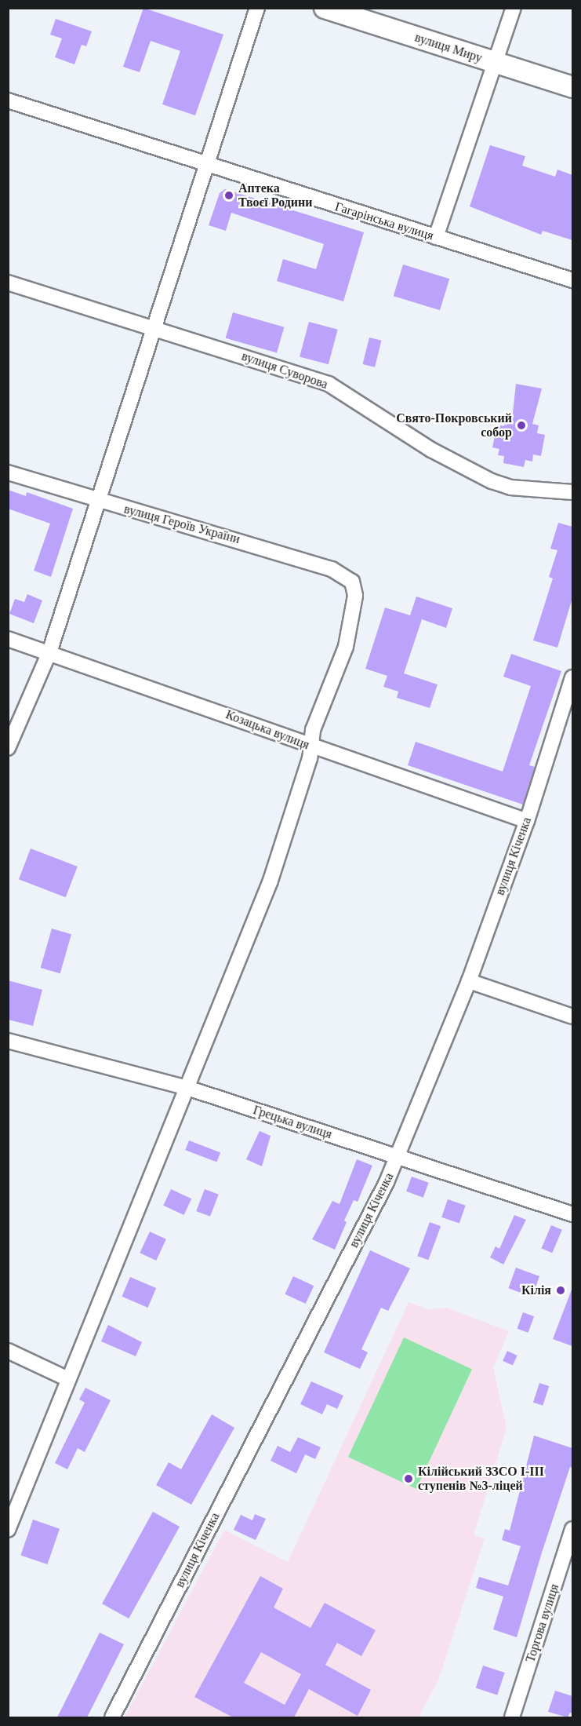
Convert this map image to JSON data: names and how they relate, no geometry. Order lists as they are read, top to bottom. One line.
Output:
{"streets":{"main road":["вулиця Миру"],"street":["Гагарінська вулиця","вулиця Суворова","вулиця Героїв України","Козацька вулиця","вулиця Кіченка","Грецька вулиця","Торгова вулиця"]},"crossings":[["вулиця Героїв України","Козацька вулиця"],["Козацька вулиця","вулиця Кіченка"],["вулиця Кіченка","Грецька вулиця"]],"places":["Аптека Твоєї Родини","Свято-Покровський собор","Кілія","Кілійський ЗЗСО І-ІІІ ступенів №3-ліцей"]}
